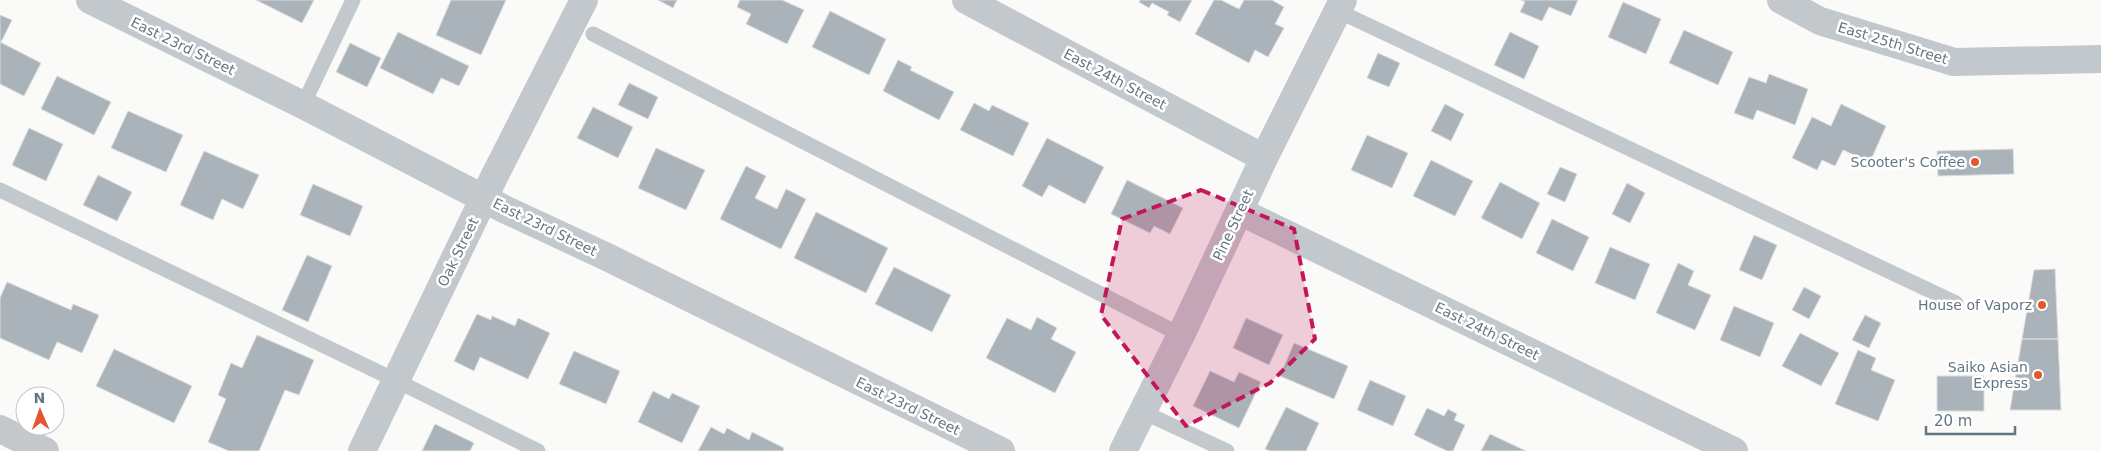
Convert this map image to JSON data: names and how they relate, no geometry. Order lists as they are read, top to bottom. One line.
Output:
{"streets":{"street":["East 25th Street","East 23rd Street","East 24th Street","Pine Street","Oak Street"]},"crossings":[["East 23rd Street","Oak Street"],["East 24th Street","Pine Street"]],"places":["Scooter's Coffee","House of Vaporz","Saiko Asian Express"],"scale_bar":"20 m","north":"top"}
